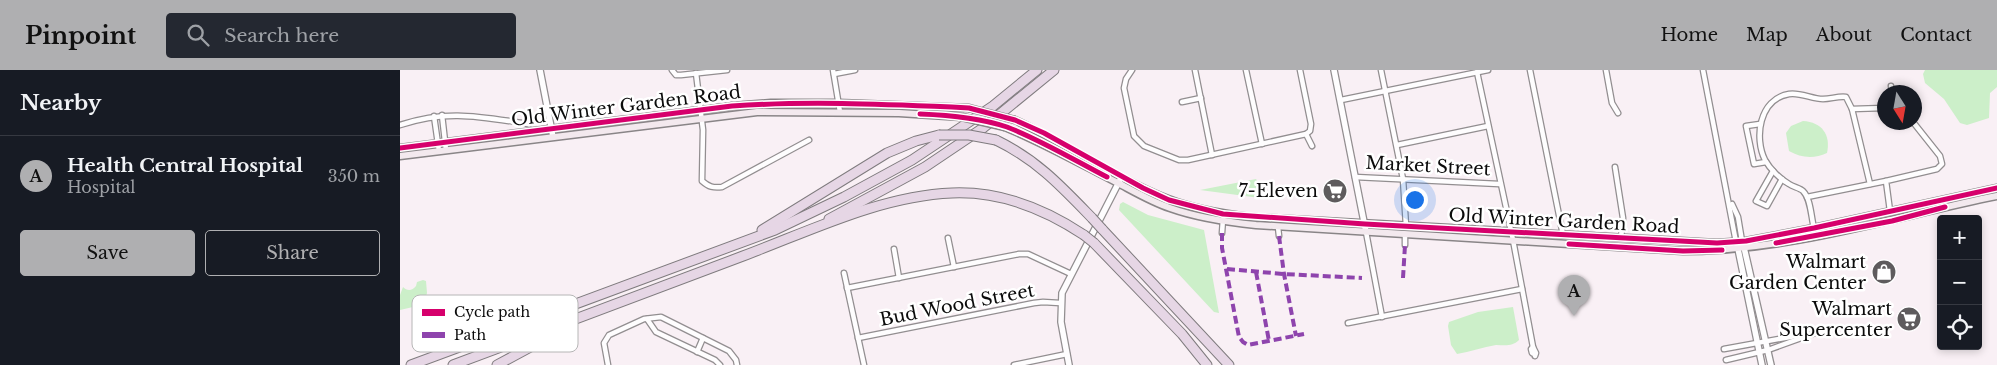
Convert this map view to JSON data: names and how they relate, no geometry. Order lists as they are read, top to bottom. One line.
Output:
{"streets":{"main road":["Old Winter Garden Road"],"street":["Market Street","Bud Wood Street"]},"places":{"supermarket":["7-Eleven","Walmart Supercenter"],"shop":["Walmart Garden Center"]},"legend":["Cycle path","Path"],"north":"bottom","page":{"header":"Pinpoint","search":"Search here","nav":["Home","Map","About","Contact"],"heading":"Nearby","list":[{"mark":"A","name":"Health Central Hospital","note":"Hospital","value":"350 m"}],"buttons":["Save","Share"],"map_buttons":["+","−"],"pins":"A"}}
